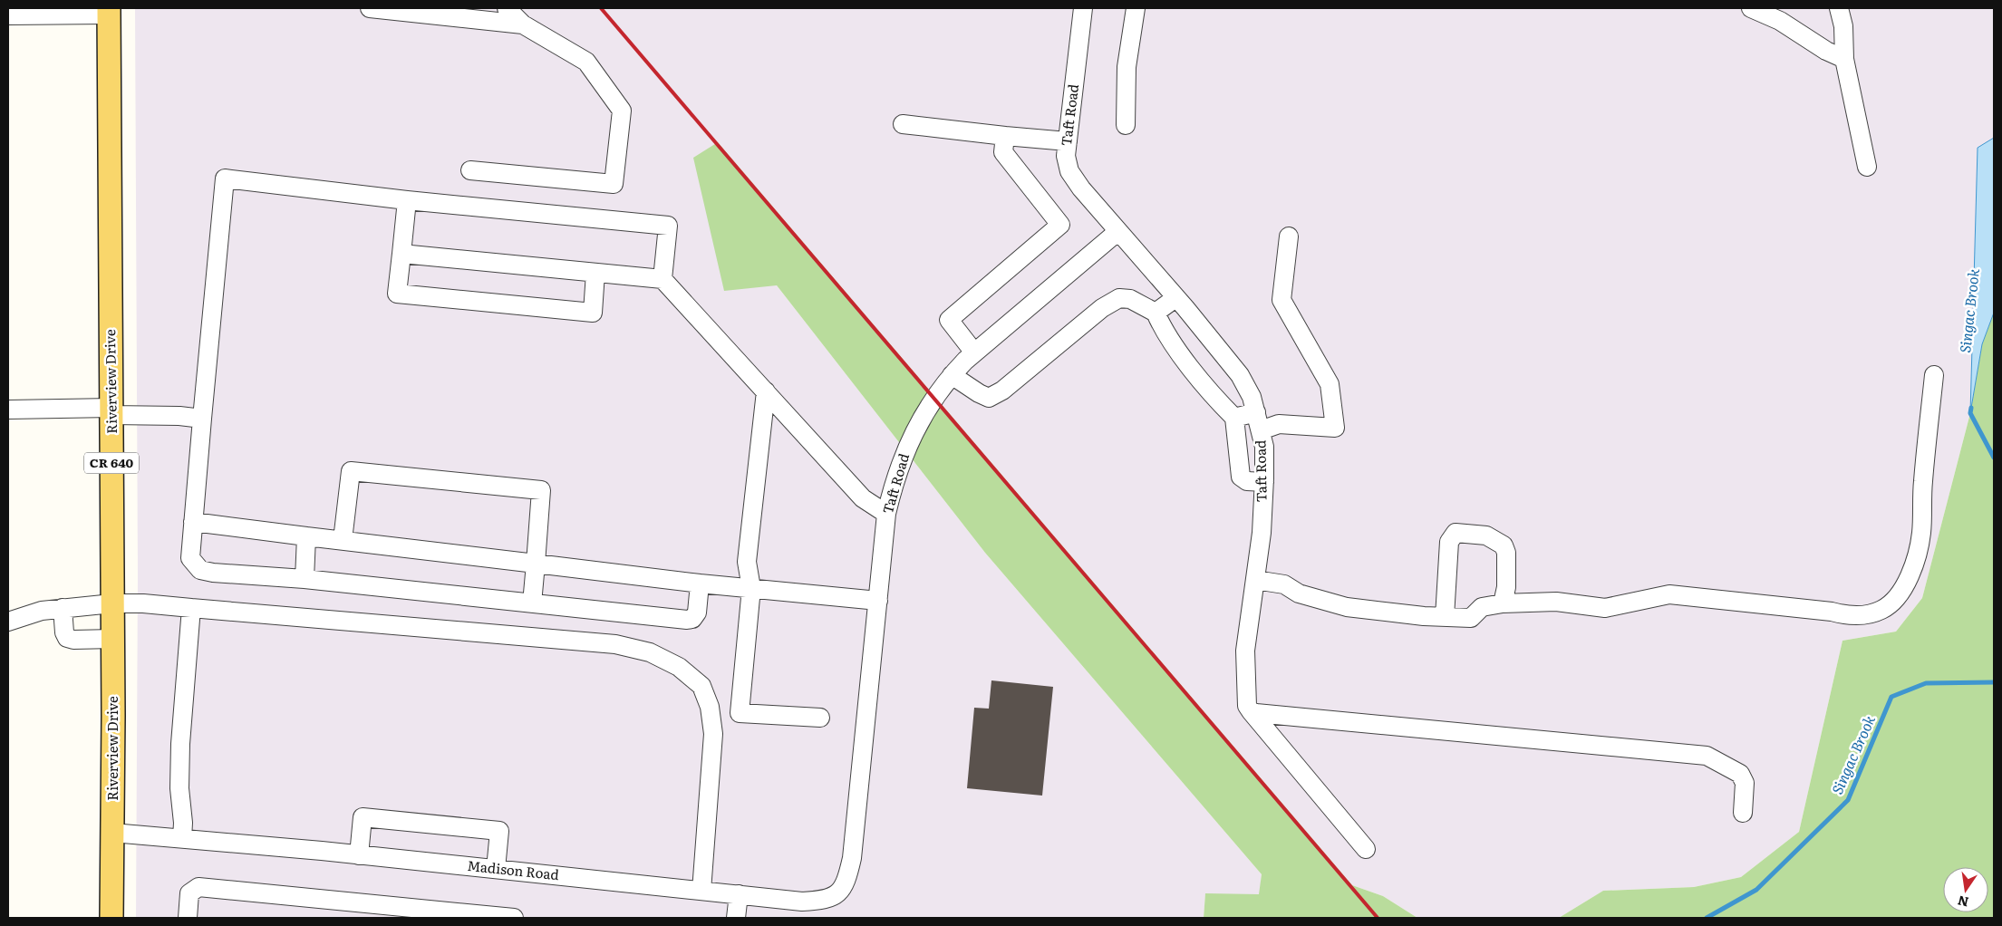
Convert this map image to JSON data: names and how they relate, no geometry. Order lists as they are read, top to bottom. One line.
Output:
{"streets":{"main road":["Riverview Drive","CR 640"],"street":["Taft Road","Madison Road"]},"crossings":[["Taft Road","Madison Road"],["Riverview Drive","Madison Road"]],"water":["Singac Brook"],"north":"bottom"}
